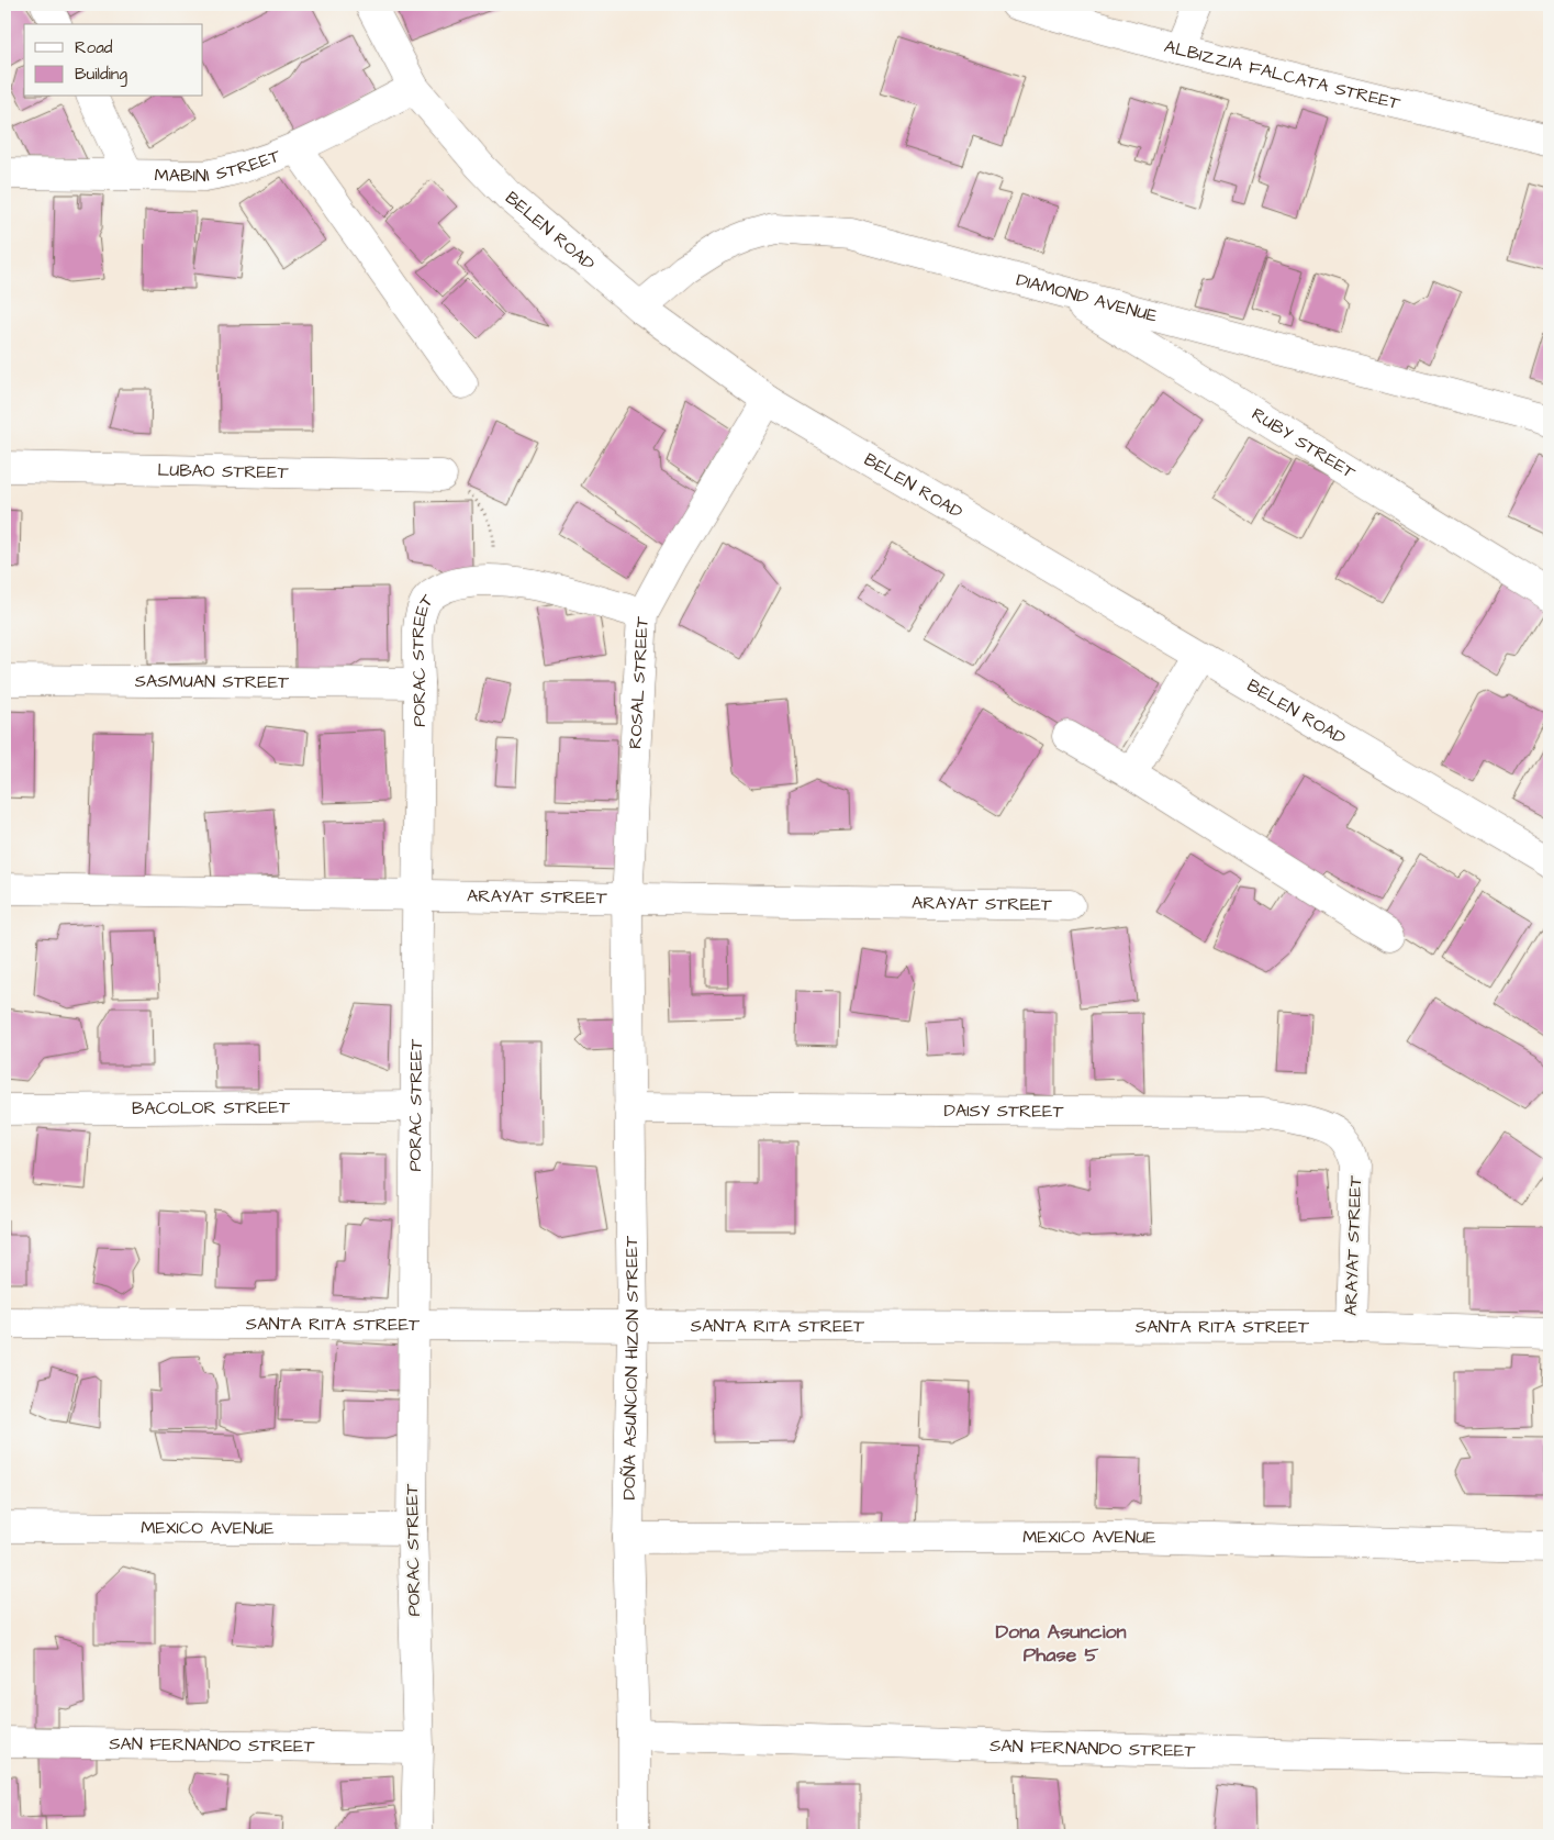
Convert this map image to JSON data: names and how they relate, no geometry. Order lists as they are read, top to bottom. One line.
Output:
{"streets":{"street":["ALBIZZIA FALCATA STREET","MABINI STREET","BELEN ROAD","DIAMOND AVENUE","RUBY STREET","LUBAO STREET","PORAC STREET","SASMUAN STREET","ROSAL STREET","ARAYAT STREET","BACOLOR STREET","DAISY STREET","SANTA RITA STREET","DOÑA ASUNCION HIZON STREET","MEXICO AVENUE","SAN FERNANDO STREET"]},"crossings":[["MABINI STREET","BELEN ROAD"],["BELEN ROAD","DIAMOND AVENUE"],["BELEN ROAD","ROSAL STREET"],["DIAMOND AVENUE","RUBY STREET"],["PORAC STREET","SASMUAN STREET"],["PORAC STREET","ROSAL STREET"],["PORAC STREET","ARAYAT STREET"],["PORAC STREET","BACOLOR STREET"],["PORAC STREET","SANTA RITA STREET"],["PORAC STREET","MEXICO AVENUE"],["PORAC STREET","SAN FERNANDO STREET"],["ROSAL STREET","ARAYAT STREET"],["ROSAL STREET","DOÑA ASUNCION HIZON STREET"],["ARAYAT STREET","DAISY STREET"],["ARAYAT STREET","SANTA RITA STREET"],["ARAYAT STREET","DOÑA ASUNCION HIZON STREET"],["DAISY STREET","DOÑA ASUNCION HIZON STREET"],["SANTA RITA STREET","DOÑA ASUNCION HIZON STREET"],["DOÑA ASUNCION HIZON STREET","MEXICO AVENUE"],["DOÑA ASUNCION HIZON STREET","SAN FERNANDO STREET"]],"districts":["Dona Asuncion Phase 5"],"legend":["Road","Building"]}
